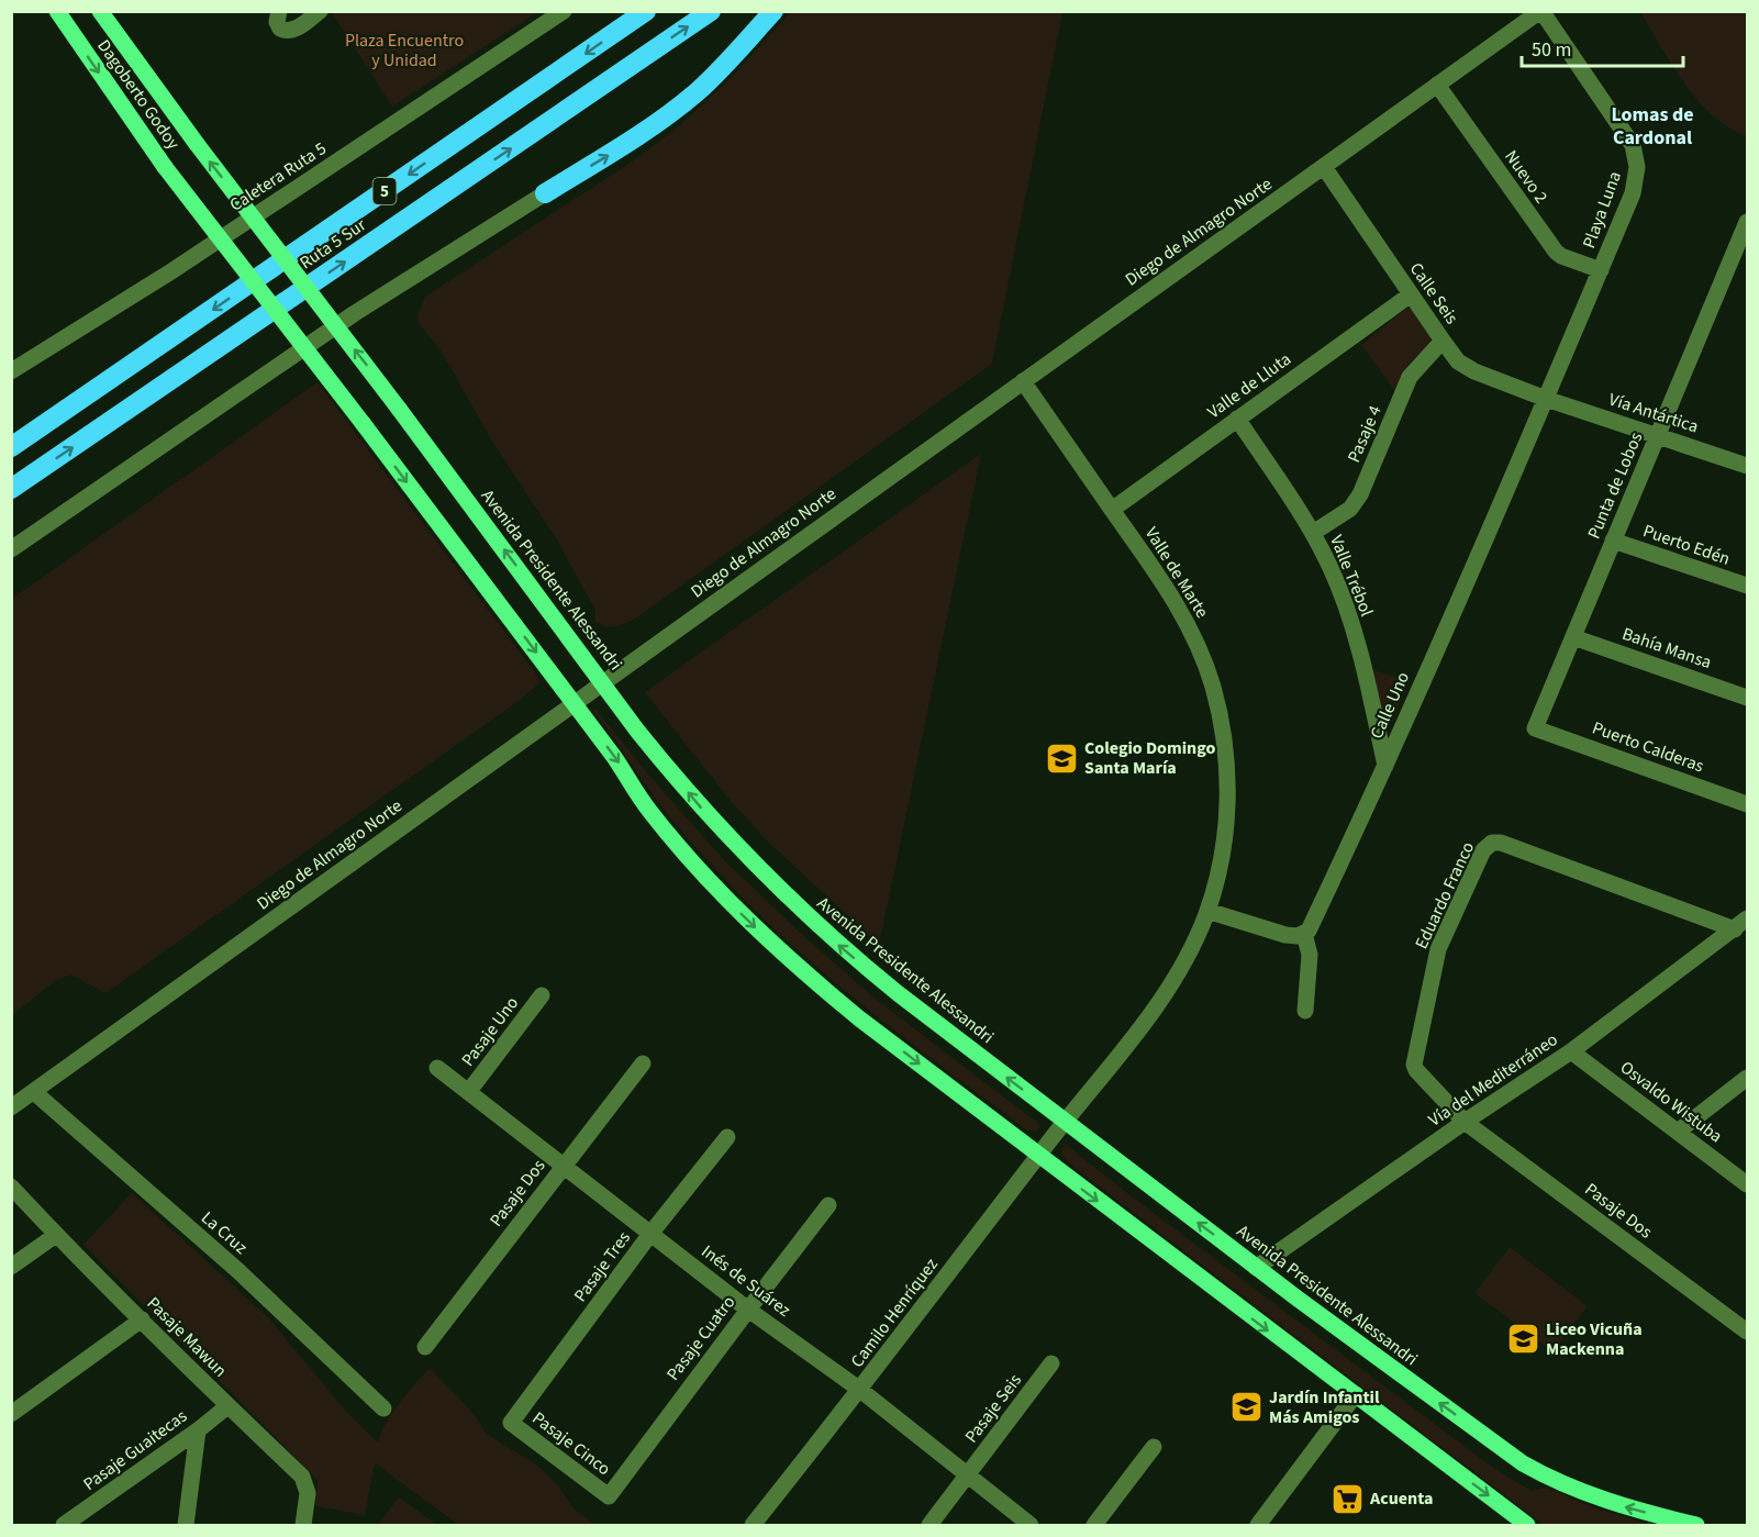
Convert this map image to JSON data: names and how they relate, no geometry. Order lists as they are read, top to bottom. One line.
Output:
{"streets":{"highway":["5","Ruta 5 Sur"],"main road":["Dagoberto Godoy","Avenida Presidente Alessandri"],"street":["Caletera Ruta 5","Nuevo 2","Playa Luna","Diego de Almagro Norte","Calle Seis","Valle de Lluta","Vía Antártica","Pasaje 4","Punta de Lobos","Puerto Edén","Valle de Marte","Valle Trébol","Bahía Mansa","Calle Uno","Puerto Calderas","Eduardo Franco","Pasaje Uno","Vía del Mediterráneo","Osvaldo Wistuba","Pasaje Dos","La Cruz","Pasaje Tres","Inés de Suárez","Camilo Henríquez","Pasaje Mawun","Pasaje Cuatro","Pasaje Seis","Pasaje Cinco","Pasaje Guaitecas"]},"crossings":[["Dagoberto Godoy","Diego de Almagro Norte"],["Dagoberto Godoy","Avenida Presidente Alessandri"],["Nuevo 2","Playa Luna"],["Nuevo 2","Diego de Almagro Norte"],["Playa Luna","Diego de Almagro Norte"],["Playa Luna","Calle Seis"],["Playa Luna","Vía Antártica"],["Playa Luna","Calle Uno"],["Diego de Almagro Norte","Calle Seis"],["Diego de Almagro Norte","Valle de Marte"],["Diego de Almagro Norte","Avenida Presidente Alessandri"],["Diego de Almagro Norte","La Cruz"],["Calle Seis","Valle de Lluta"],["Calle Seis","Vía Antártica"],["Calle Seis","Pasaje 4"],["Calle Seis","Calle Uno"],["Valle de Lluta","Valle de Marte"],["Valle de Lluta","Valle Trébol"],["Vía Antártica","Punta de Lobos"],["Vía Antártica","Calle Uno"],["Pasaje 4","Valle Trébol"],["Punta de Lobos","Puerto Edén"],["Punta de Lobos","Bahía Mansa"],["Punta de Lobos","Puerto Calderas"],["Valle de Marte","Avenida Presidente Alessandri"],["Valle de Marte","Camilo Henríquez"],["Valle Trébol","Calle Uno"],["Avenida Presidente Alessandri","Vía del Mediterráneo"],["Avenida Presidente Alessandri","Camilo Henríquez"],["Eduardo Franco","Vía del Mediterráneo"],["Eduardo Franco","Pasaje Dos"],["Pasaje Uno","Inés de Suárez"],["Vía del Mediterráneo","Osvaldo Wistuba"],["Vía del Mediterráneo","Pasaje Dos"],["Pasaje Dos","Inés de Suárez"],["Pasaje Tres","Inés de Suárez"],["Pasaje Tres","Pasaje Cinco"],["Inés de Suárez","Camilo Henríquez"],["Inés de Suárez","Pasaje Cuatro"],["Inés de Suárez","Pasaje Seis"],["Pasaje Mawun","Pasaje Guaitecas"],["Pasaje Cuatro","Pasaje Cinco"]],"one_way":["Dagoberto Godoy"],"districts":["Lomas de Cardonal"],"parks":["Plaza Encuentro y Unidad"],"places":{"school or university":["Colegio Domingo Santa María","Liceo Vicuña Mackenna","Jardín Infantil Más Amigos"],"supermarket":["Acuenta"]},"scale_bar":"50 m"}
